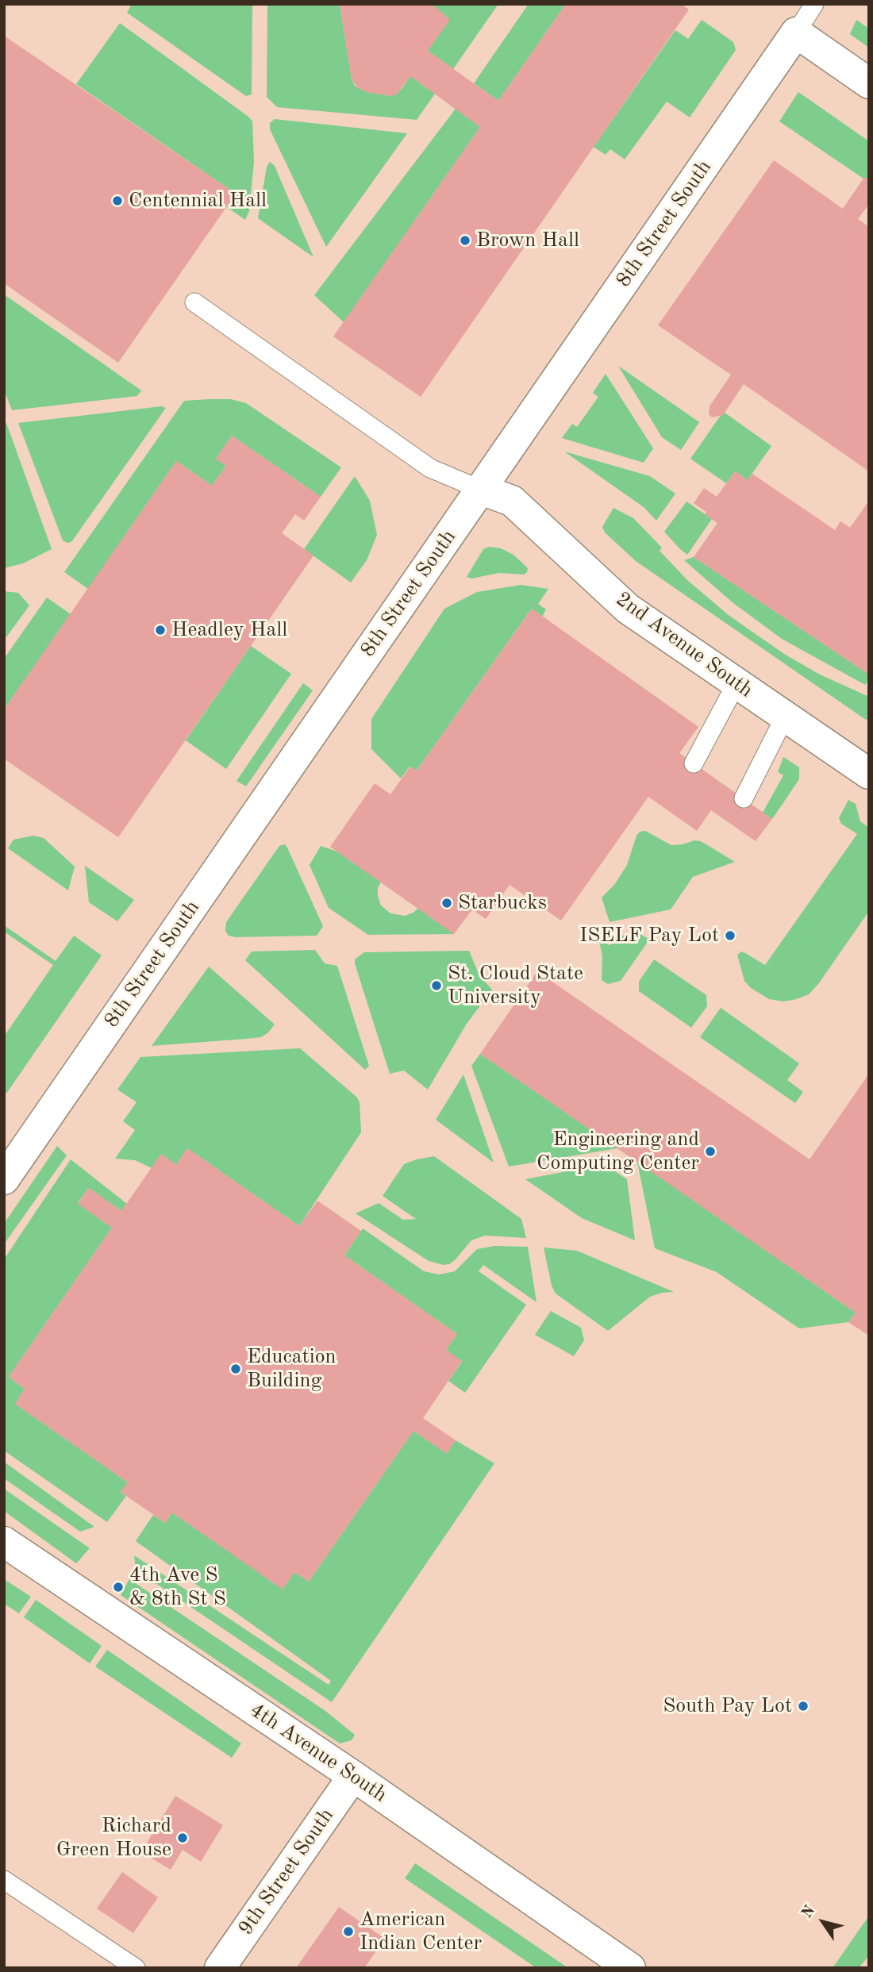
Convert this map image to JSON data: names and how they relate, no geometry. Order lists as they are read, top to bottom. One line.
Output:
{"streets":{"street":["8th Street South","2nd Avenue South","4th Avenue South","9th Street South"]},"crossings":[["8th Street South","2nd Avenue South"],["4th Avenue South","9th Street South"]],"places":["Centennial Hall","Brown Hall","Headley Hall","Starbucks","ISELF Pay Lot","St. Cloud State University","Engineering and Computing Center","Education Building","4th Ave S & 8th St S","South Pay Lot","Richard Green House","American Indian Center"],"north":"top left"}
